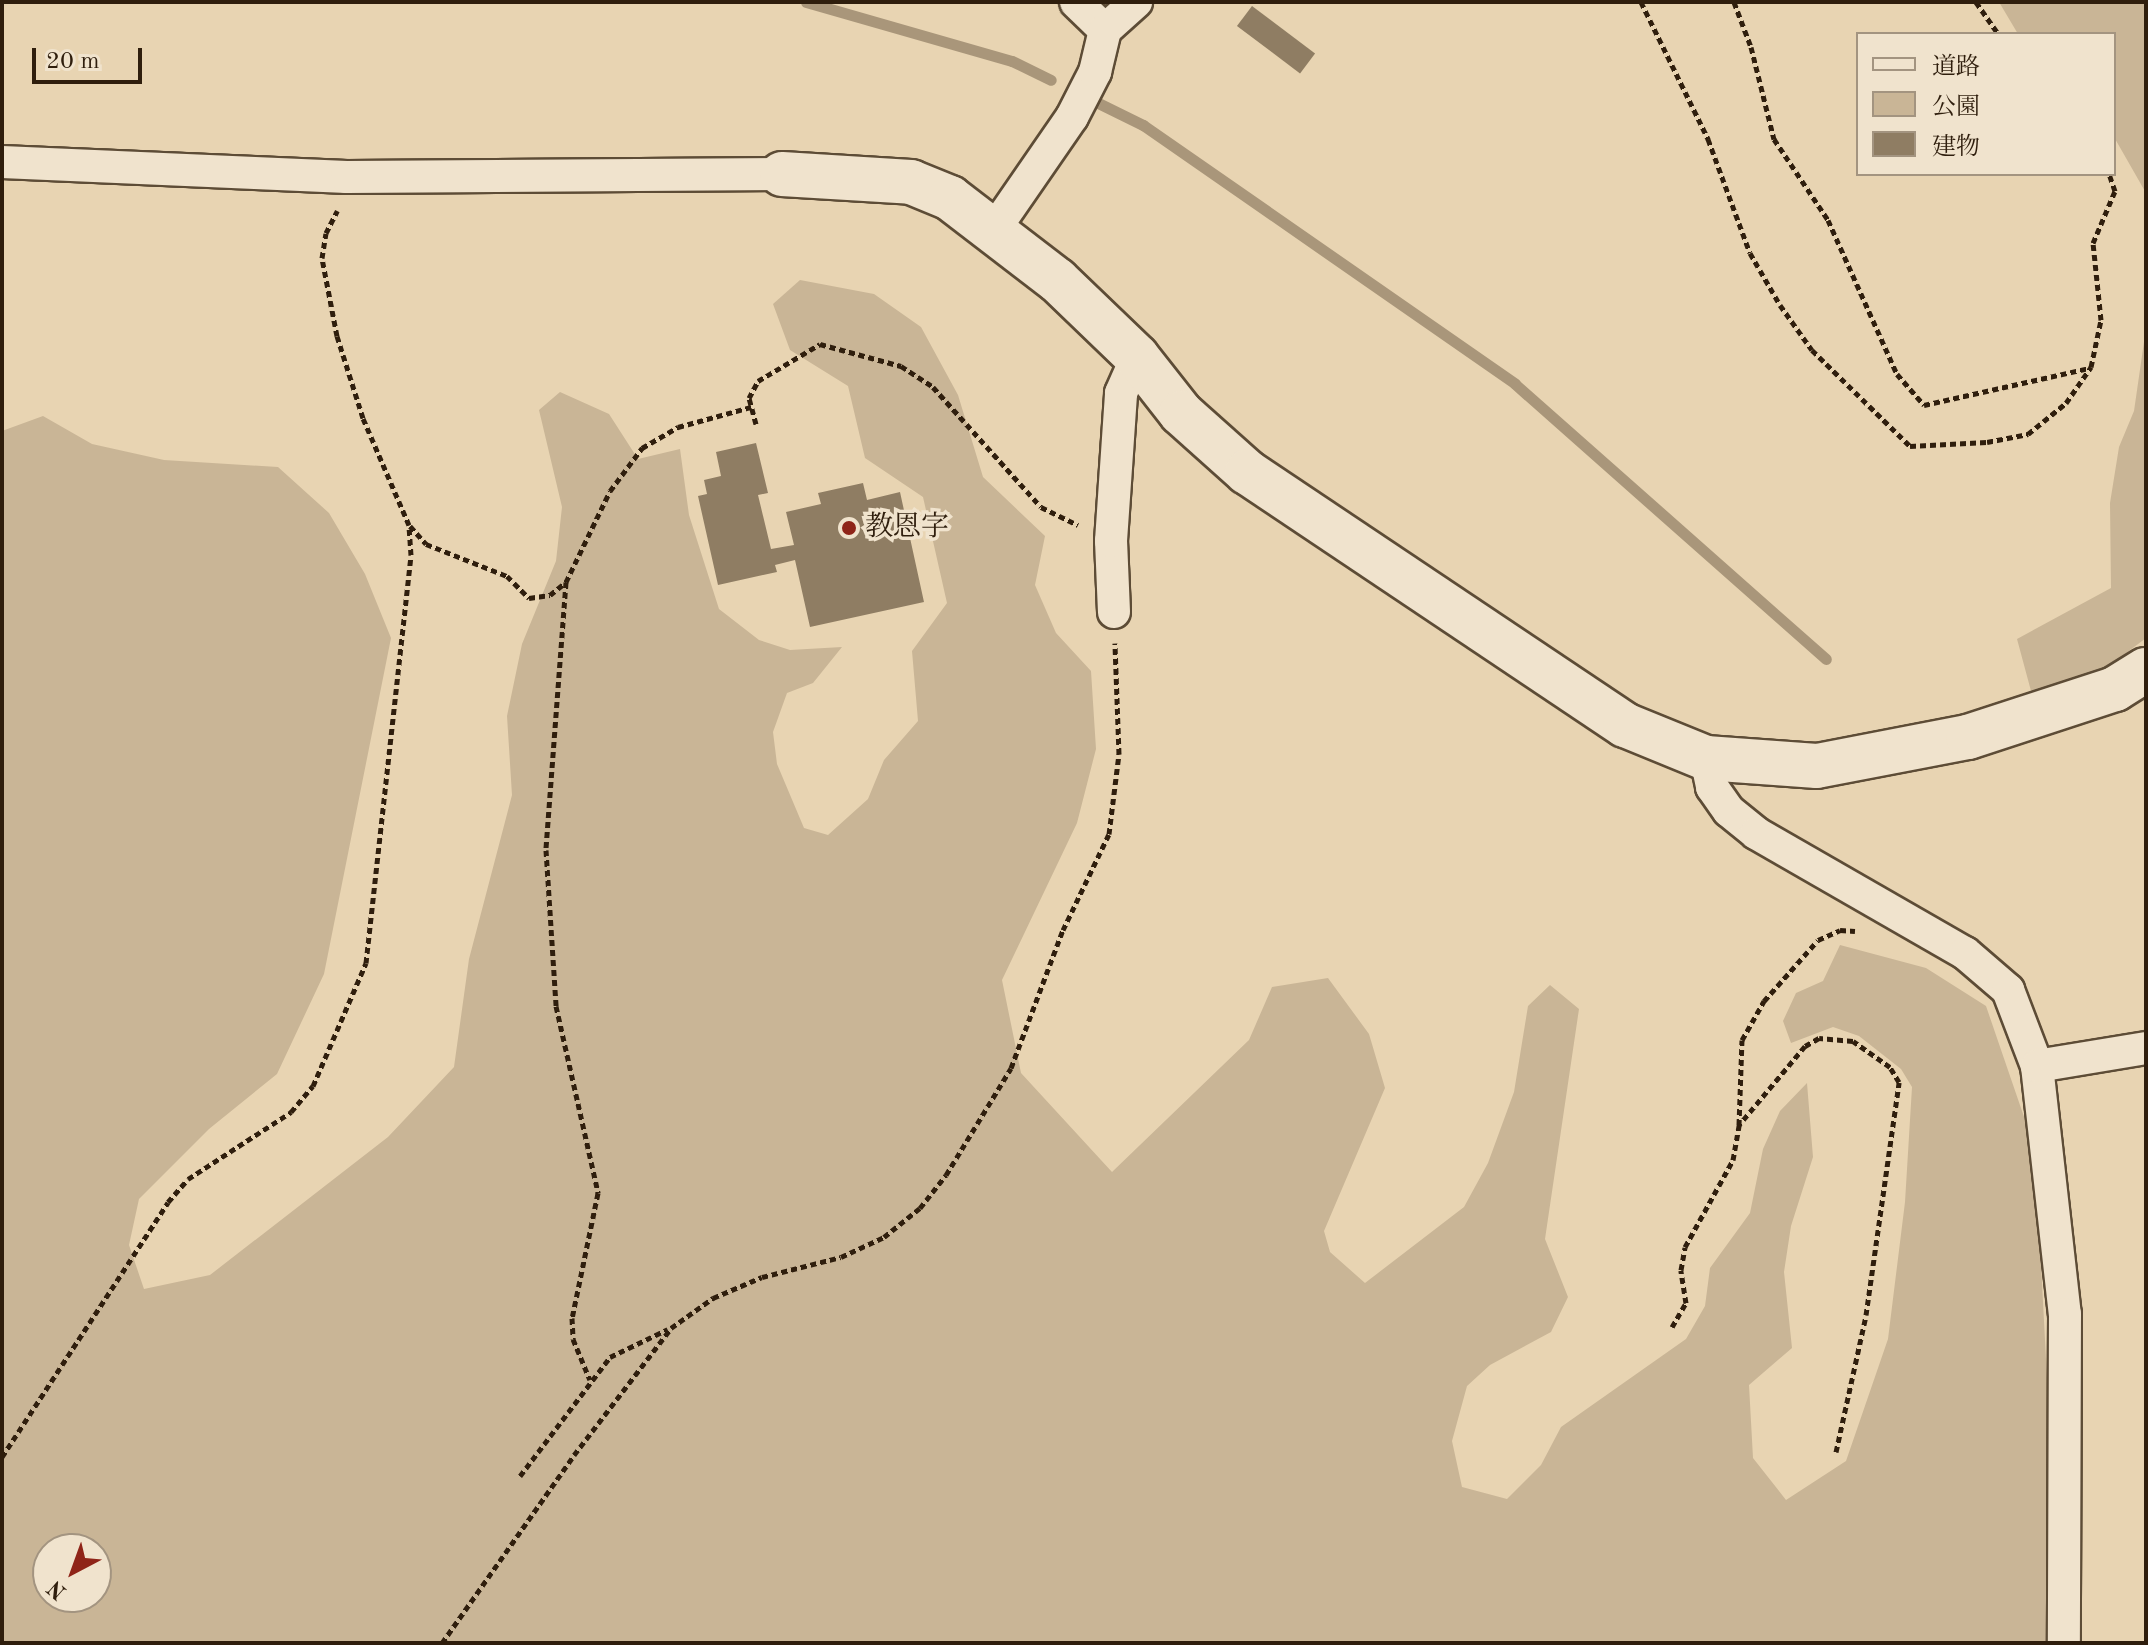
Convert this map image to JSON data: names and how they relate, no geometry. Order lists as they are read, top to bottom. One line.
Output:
{"places":["教恩字"],"legend":["道路","公園","建物"],"scale_bar":"20 m","north":"bottom left"}
